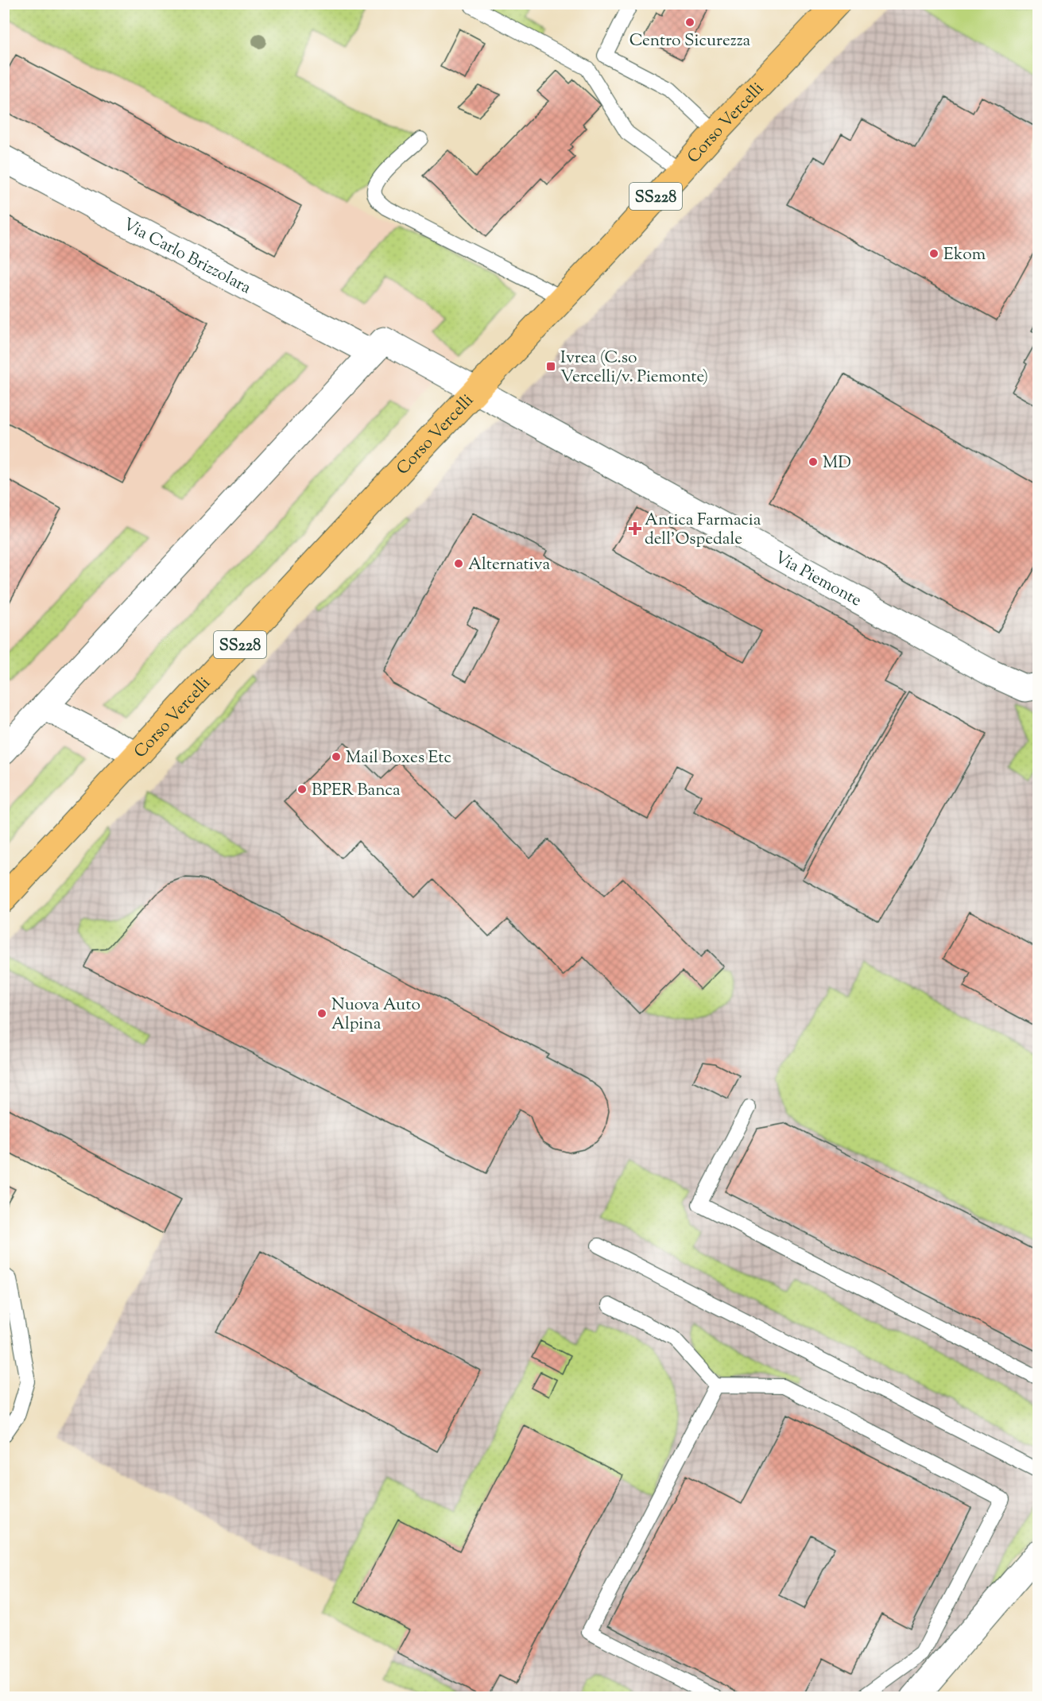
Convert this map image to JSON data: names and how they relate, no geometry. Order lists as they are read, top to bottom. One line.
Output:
{"streets":{"main road":["Corso Vercelli","SS228"],"street":["Via Carlo Brizzolara","Via Piemonte"]},"crossings":[["Corso Vercelli","Via Carlo Brizzolara"],["Corso Vercelli","Via Piemonte"]],"places":{"other":["Centro Sicurezza","Ekom","MD","Alternativa","Mail Boxes Etc","BPER Banca","Nuova Auto Alpina"],"transit":["Ivrea (C.so Vercelli/v. Piemonte)"],"health":["Antica Farmacia dell'Ospedale"]}}
